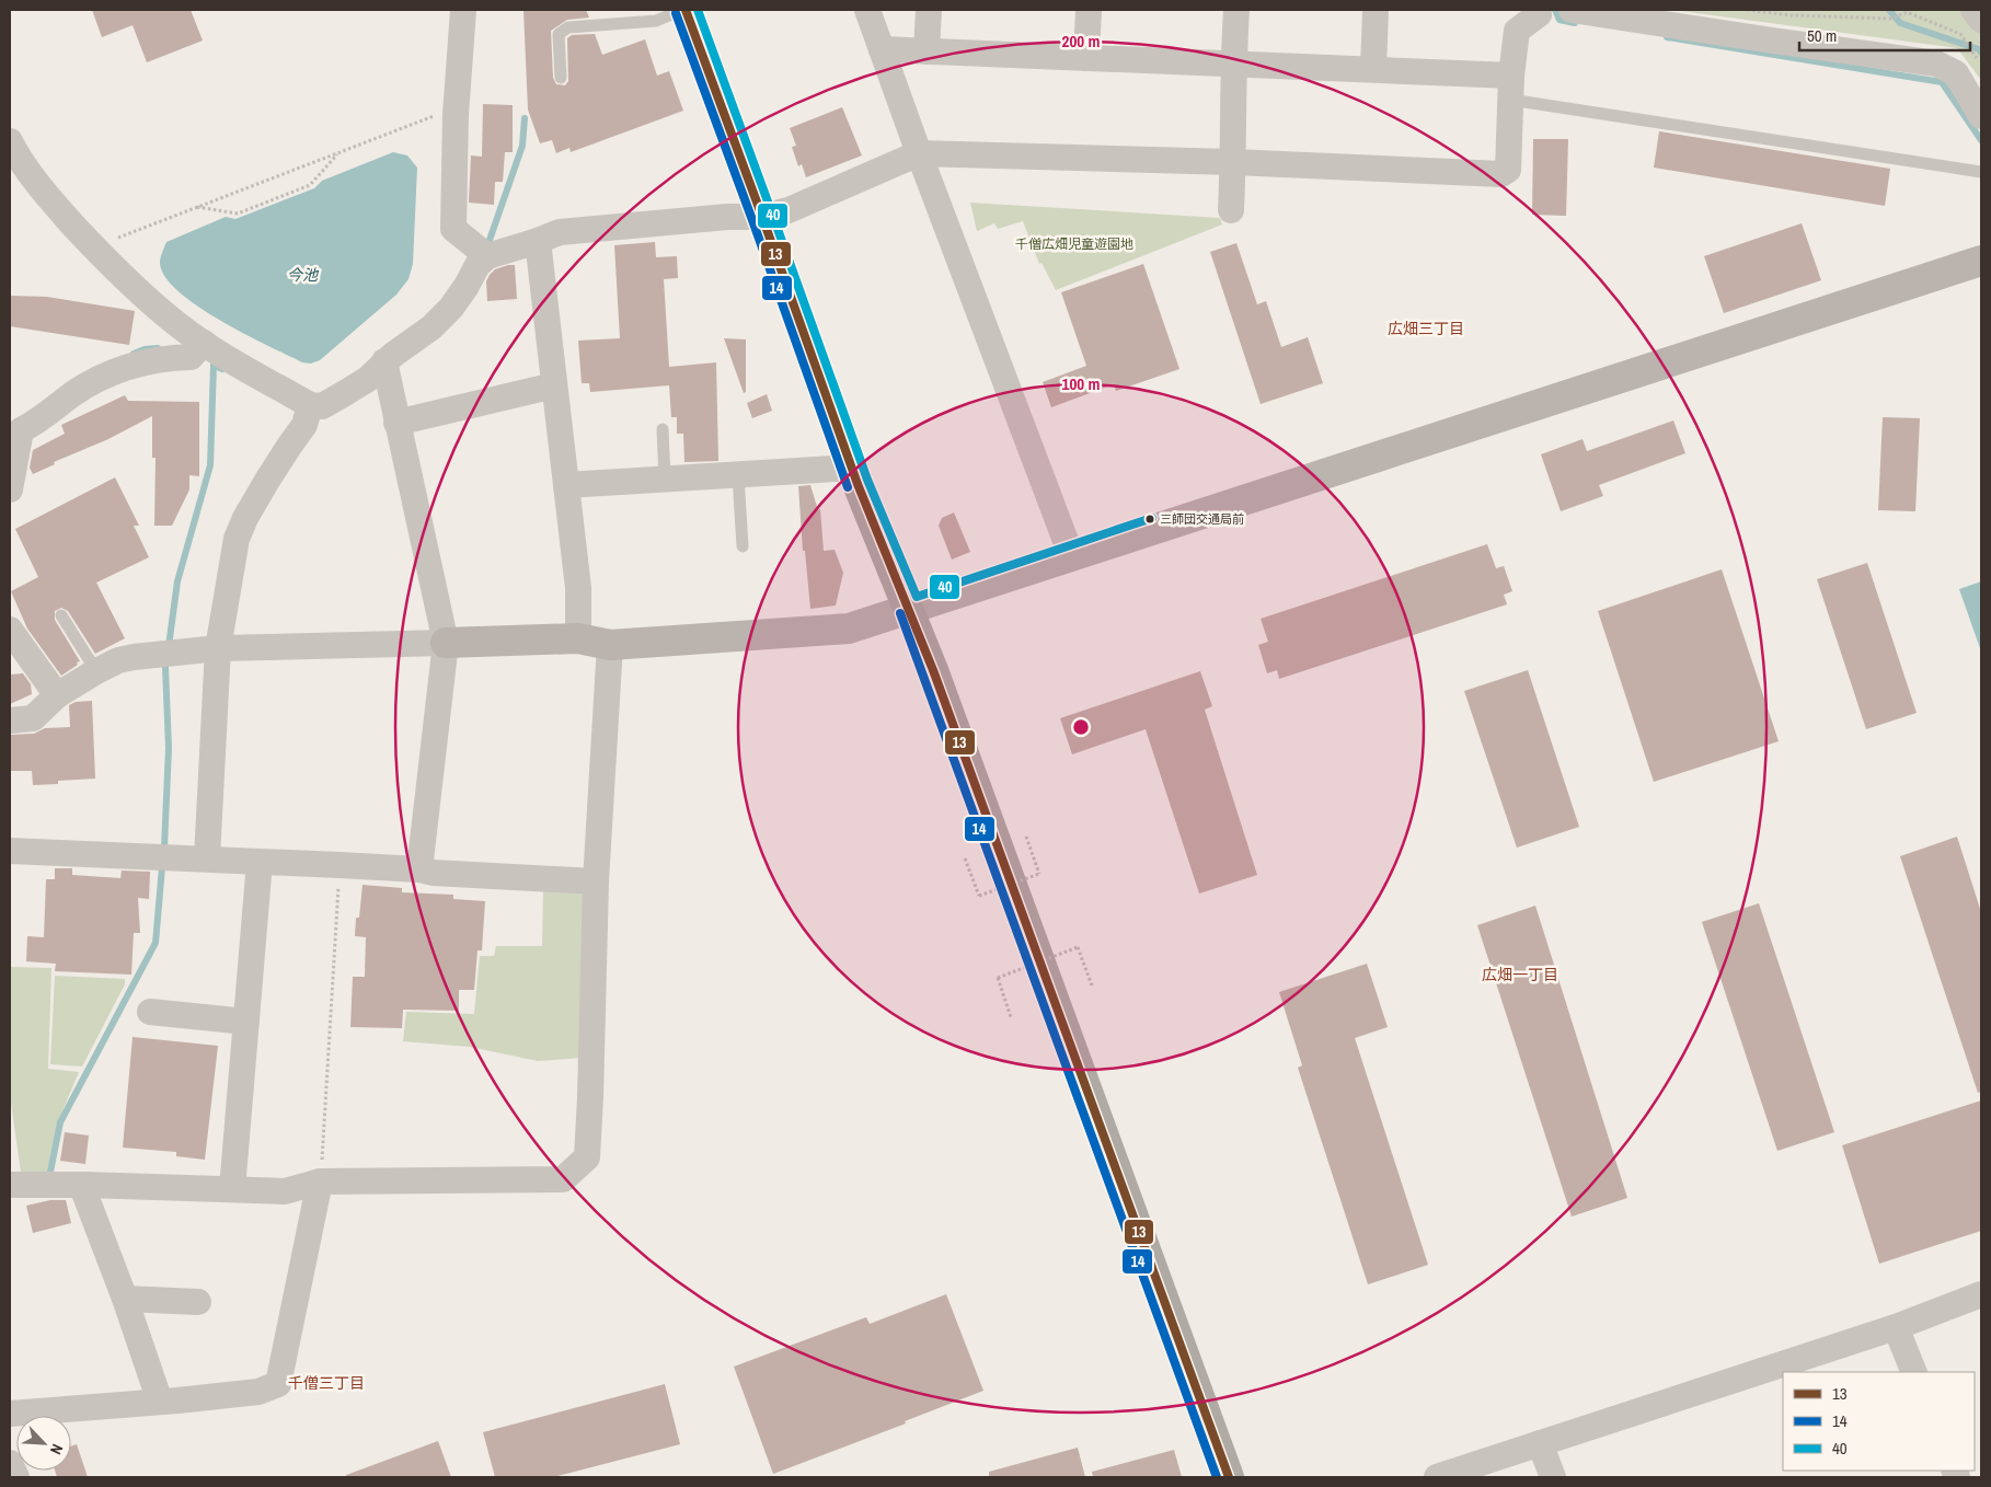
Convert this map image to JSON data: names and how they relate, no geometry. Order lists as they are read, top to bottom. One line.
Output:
{"districts":["広畑三丁目","広畑一丁目","千僧三丁目"],"water":["今池"],"parks":["千僧広畑児童遊園地"],"places":["三師団交通局前"],"lines":["transit line 13","transit line 40","transit line 14"],"legend":["13","14","40"],"scale_bar":"50 m","north":"bottom right","rings":["200 m","100 m"]}
